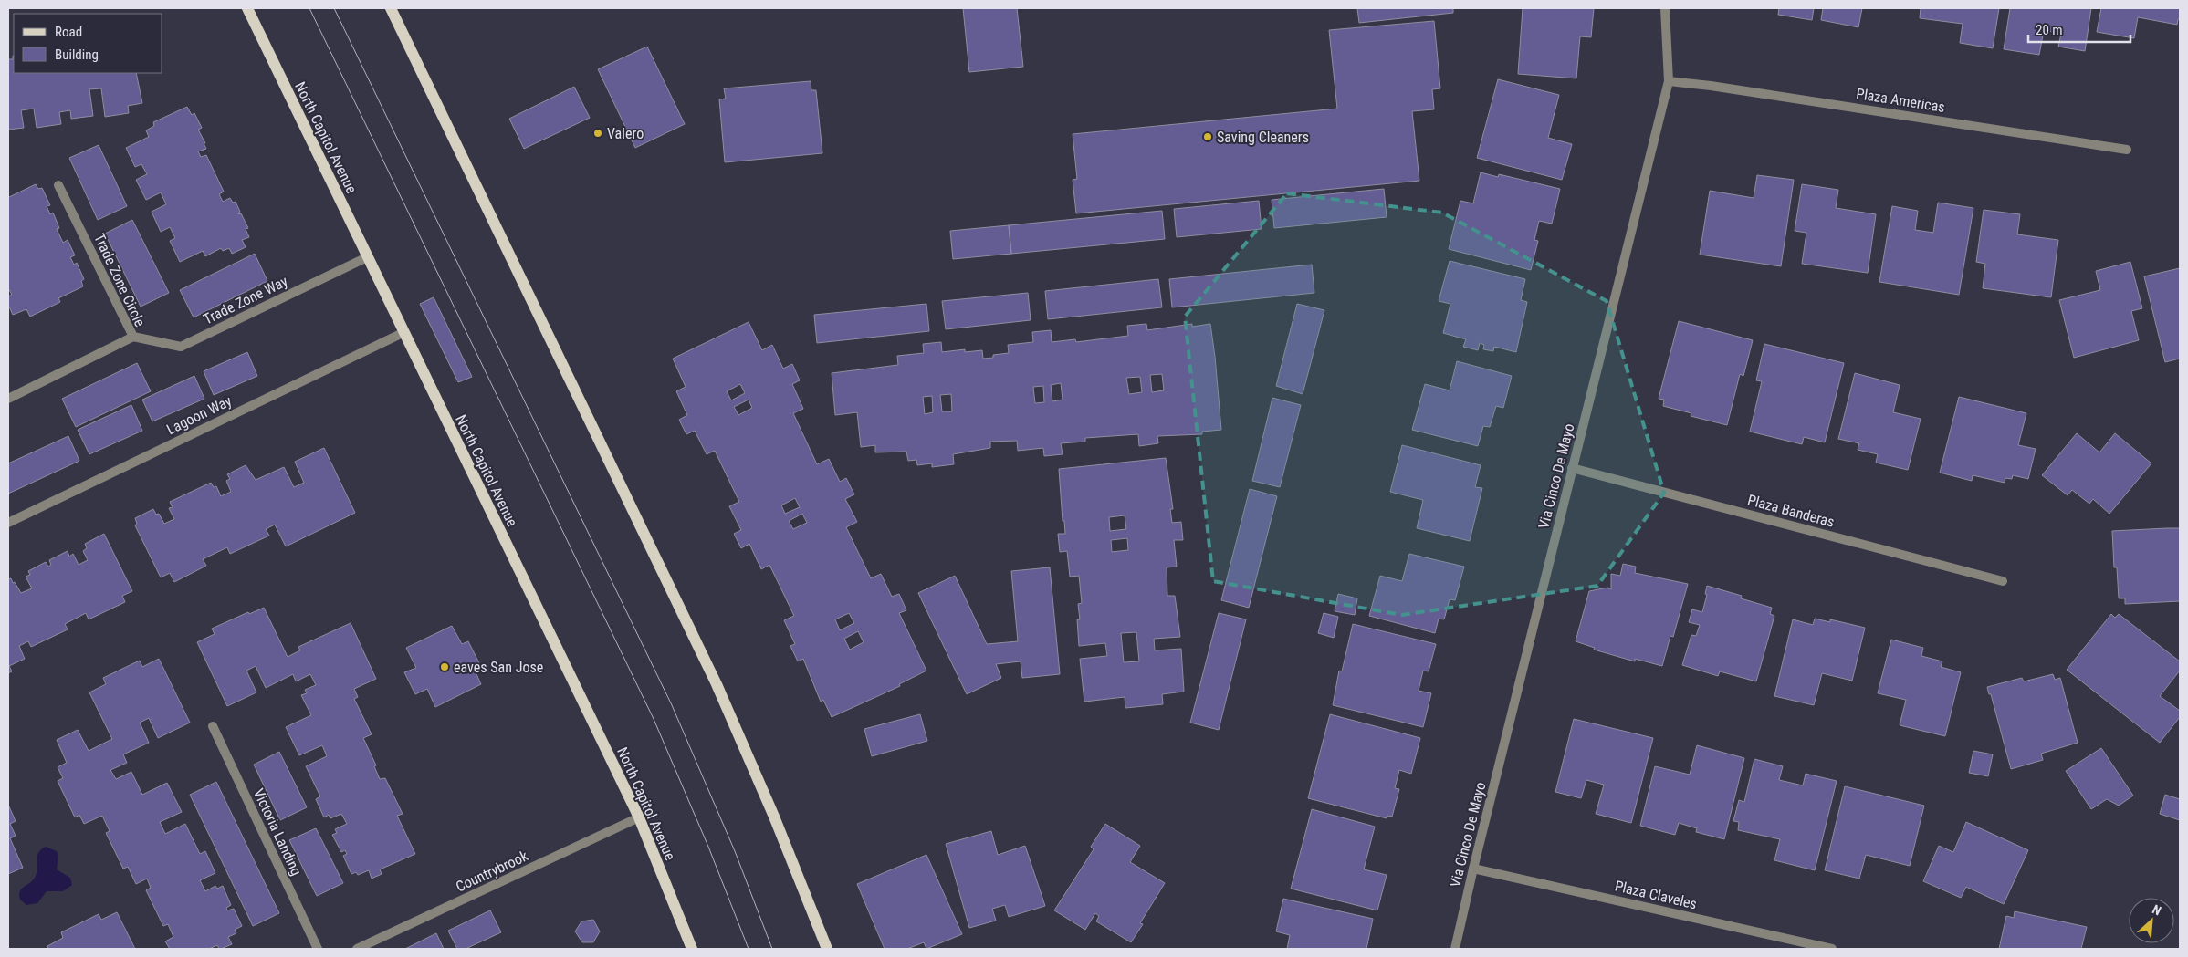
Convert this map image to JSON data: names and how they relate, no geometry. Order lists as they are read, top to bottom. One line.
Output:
{"streets":{"main road":["North Capitol Avenue"],"street":["Plaza Americas","Trade Zone Circle","Trade Zone Way","Lagoon Way","Via Cinco De Mayo","Plaza Banderas","Victoria Landing","Countrybrook","Plaza Claveles"]},"crossings":[["Plaza Americas","Via Cinco De Mayo"],["North Capitol Avenue","Trade Zone Way"],["North Capitol Avenue","Lagoon Way"],["North Capitol Avenue","Countrybrook"],["Trade Zone Circle","Trade Zone Way"],["Via Cinco De Mayo","Plaza Banderas"],["Via Cinco De Mayo","Plaza Claveles"]],"places":["Valero","Saving Cleaners","eaves San Jose"],"legend":["Road","Building"],"scale_bar":"20 m","north":"top right"}
